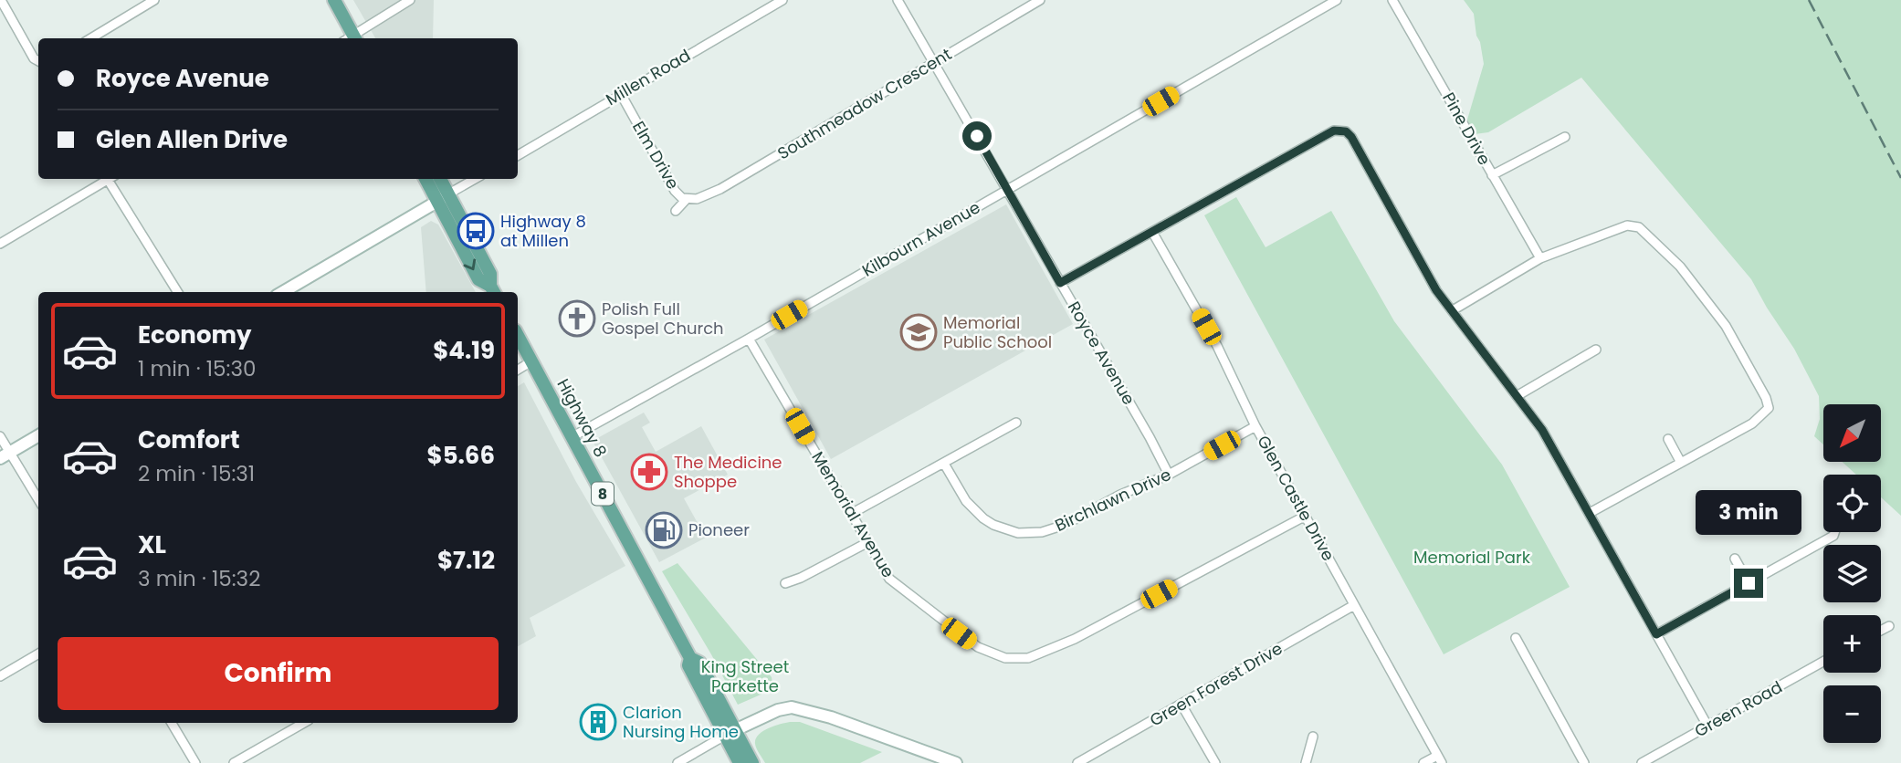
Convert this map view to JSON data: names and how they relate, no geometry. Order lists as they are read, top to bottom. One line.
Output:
{"streets":{"main road":["Highway 8","8"],"street":["Millen Road","Southmeadow Crescent","Pine Drive","Elm Drive","Kilbourn Avenue","Royce Avenue","Glen Castle Drive","Birchlawn Drive","Memorial Avenue","Green Forest Drive","Green Road"]},"crossings":[["Millen Road","Elm Drive"],["Southmeadow Crescent","Elm Drive"],["Southmeadow Crescent","Royce Avenue"],["Kilbourn Avenue","Royce Avenue"],["Kilbourn Avenue","Highway 8"],["Kilbourn Avenue","Memorial Avenue"],["Royce Avenue","Birchlawn Drive"],["Glen Castle Drive","Birchlawn Drive"],["Glen Castle Drive","Memorial Avenue"],["Glen Castle Drive","Green Forest Drive"]],"parks":["Memorial Park","King Street Parkette"],"places":{"bus stop":["Highway 8 at Millen"],"church":["Polish Full Gospel Church"],"school or university":["Memorial Public School"],"pharmacy":["The Medicine Shoppe"],"fuel station":["Pioneer"],"building":["Clarion Nursing Home"]},"north":"bottom left","page":{"banner":["Royce Avenue","Glen Allen Drive"],"list":[{"name":"Economy","note":"1 min · 15:30","value":"$4.19"},{"name":"Comfort","note":"2 min · 15:31","value":"$5.66"},{"name":"XL","note":"3 min · 15:32","value":"$7.12"}],"map_buttons":["+","−"],"bubble":"3 min","buttons":"Confirm"}}
